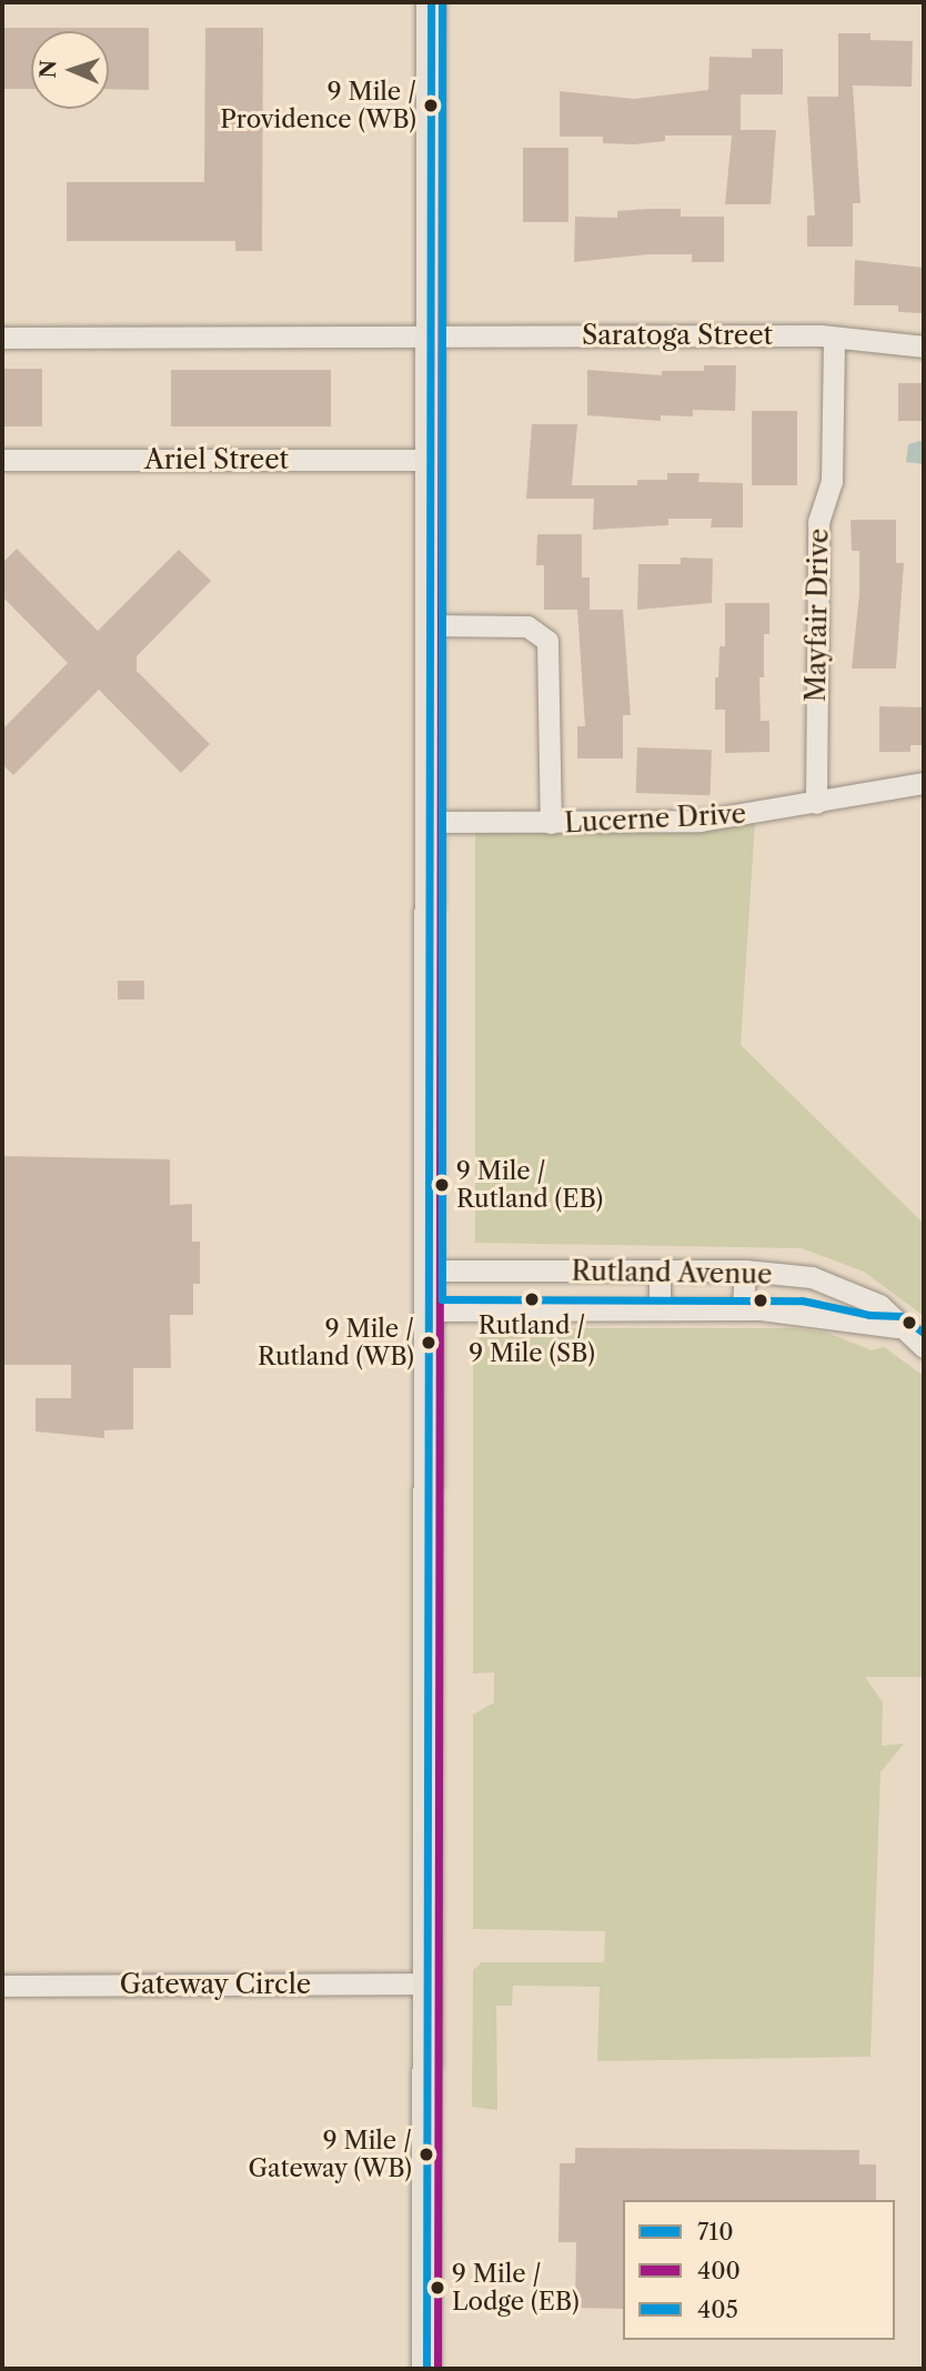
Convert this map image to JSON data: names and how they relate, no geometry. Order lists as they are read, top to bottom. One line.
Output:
{"streets":{"street":["Saratoga Street","Ariel Street","Mayfair Drive","Lucerne Drive","Rutland Avenue","Gateway Circle"]},"crossings":[["Saratoga Street","Mayfair Drive"],["Mayfair Drive","Lucerne Drive"]],"places":["9 Mile / Providence (WB)","9 Mile / Rutland (EB)","Rutland / 9 Mile (SB)","9 Mile / Rutland (WB)","9 Mile / Gateway (WB)","9 Mile / Lodge (EB)"],"lines":["transit line 710","transit line 400","transit line 405"],"legend":["710","400","405"],"north":"left"}
